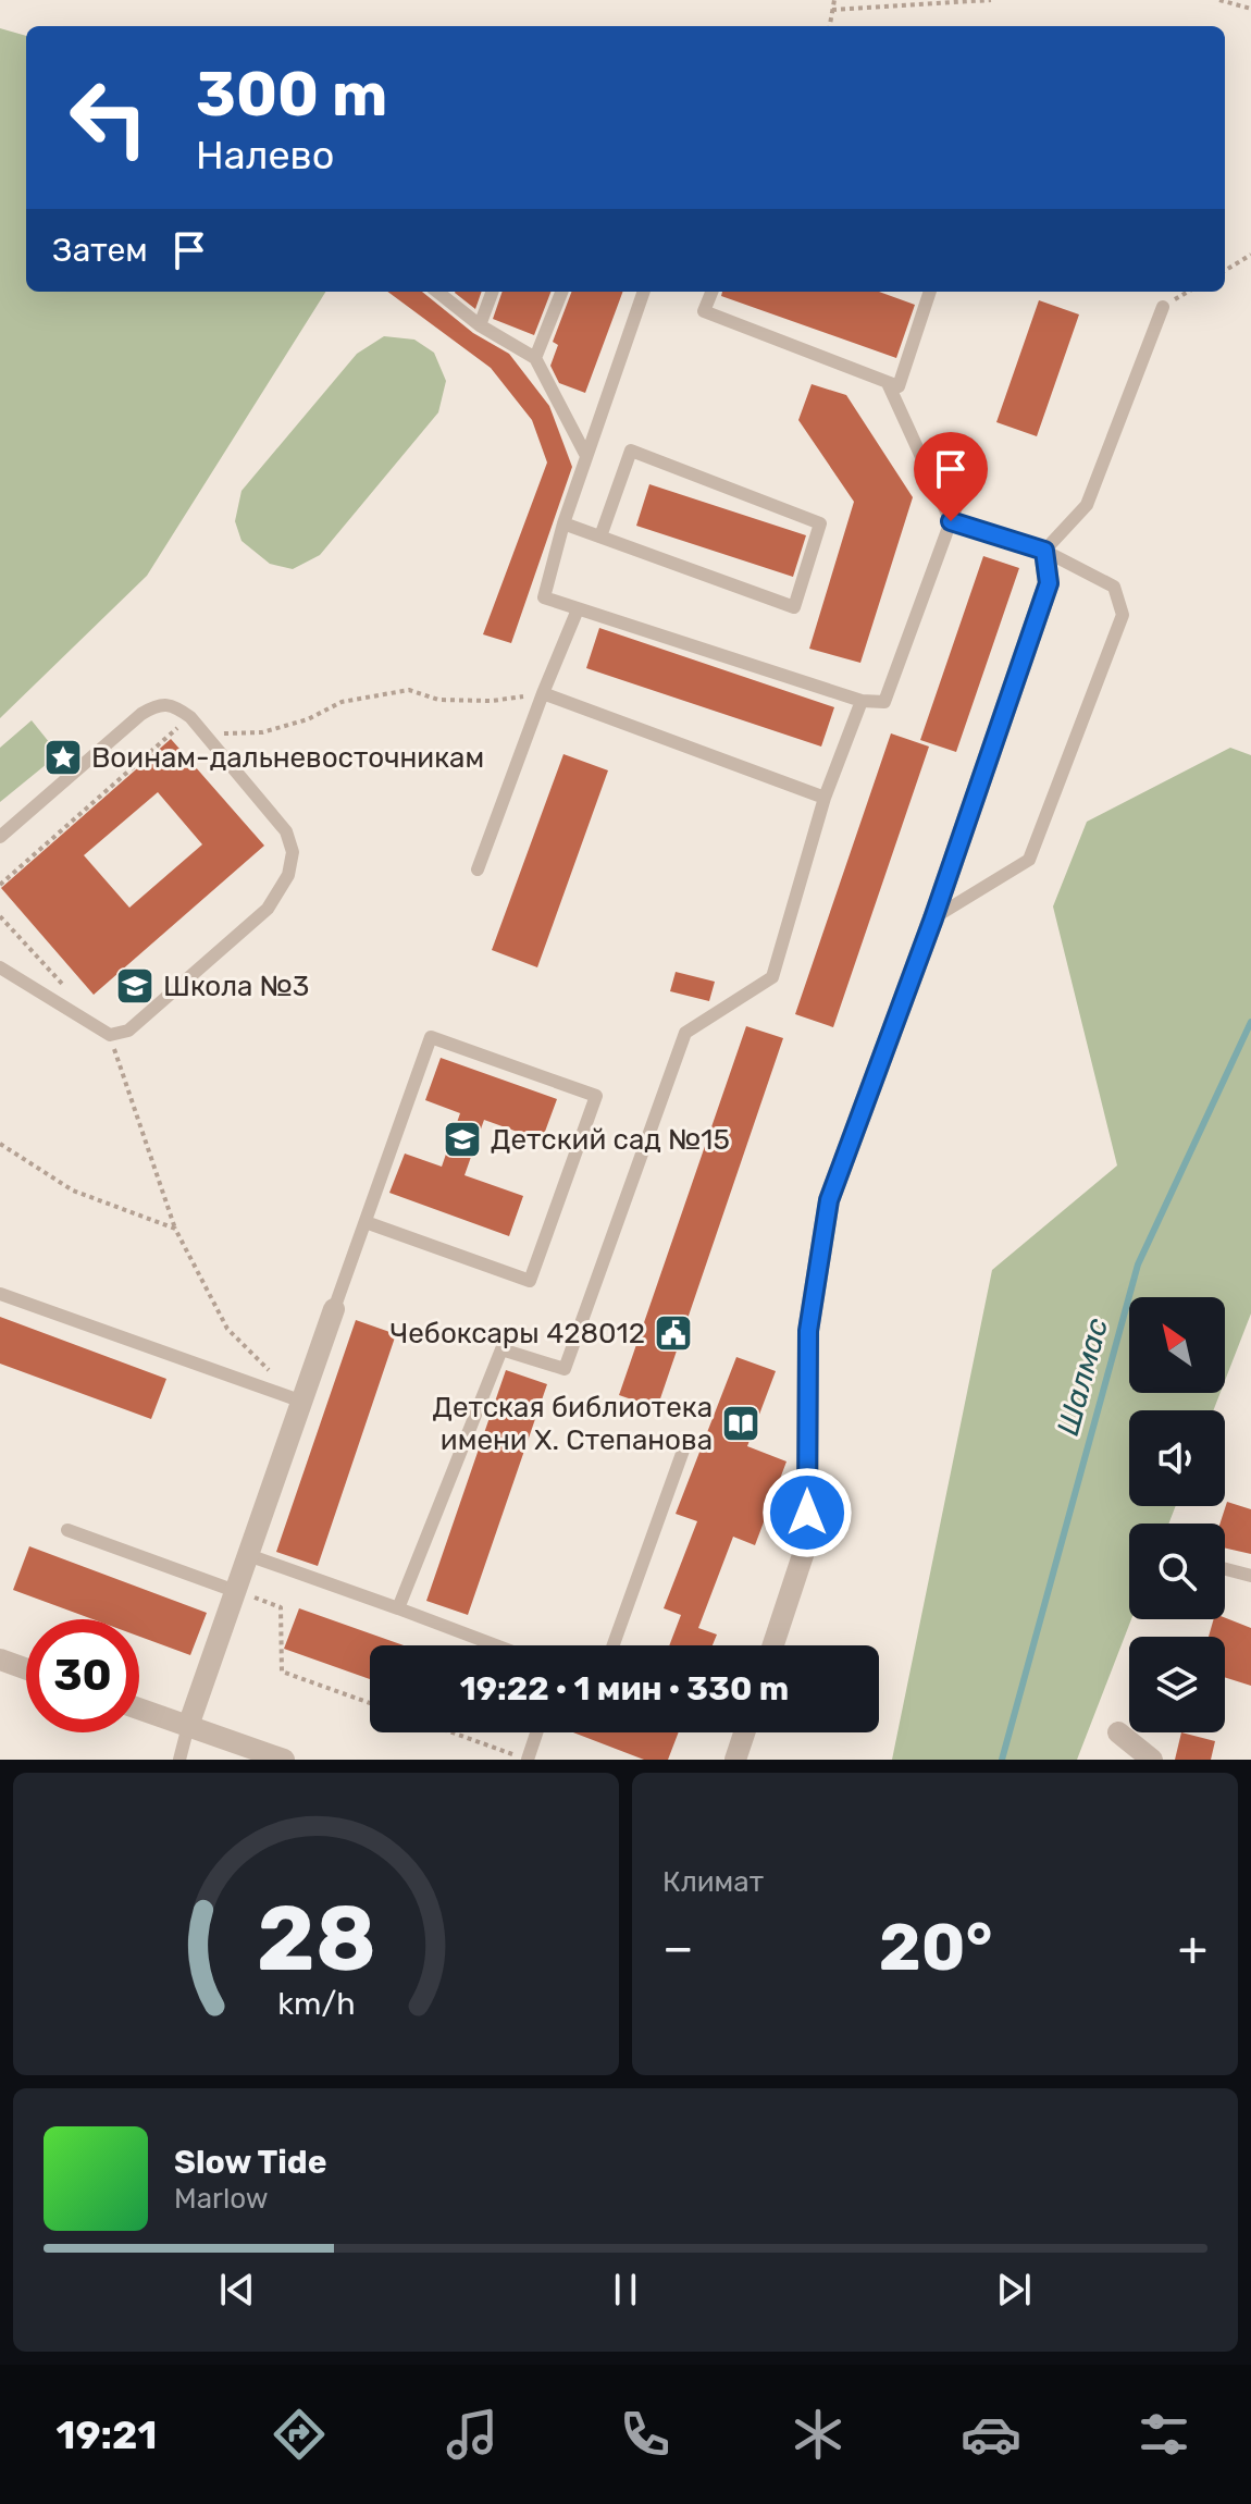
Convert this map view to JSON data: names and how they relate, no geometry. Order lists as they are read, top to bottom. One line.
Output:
{"water":["Шалмас"],"places":{"place":["Воинам-дальневосточникам"],"school or university":["Школа №3","Детский сад №15"],"public building":["Чебоксары 428012"],"library":["Детская библиотека имени Х. Степанова"]},"north":"top left","page":{"turn":["300 m","Налево"],"then":"Затем","limit":"30","trip":"19:22 · 1 мин · 330 m","tile":"Климат","heat":["−","20°","+"],"song":["Slow Tide","Marlow"],"tabs":"19:21","gauge":["28","km/h"]}}
